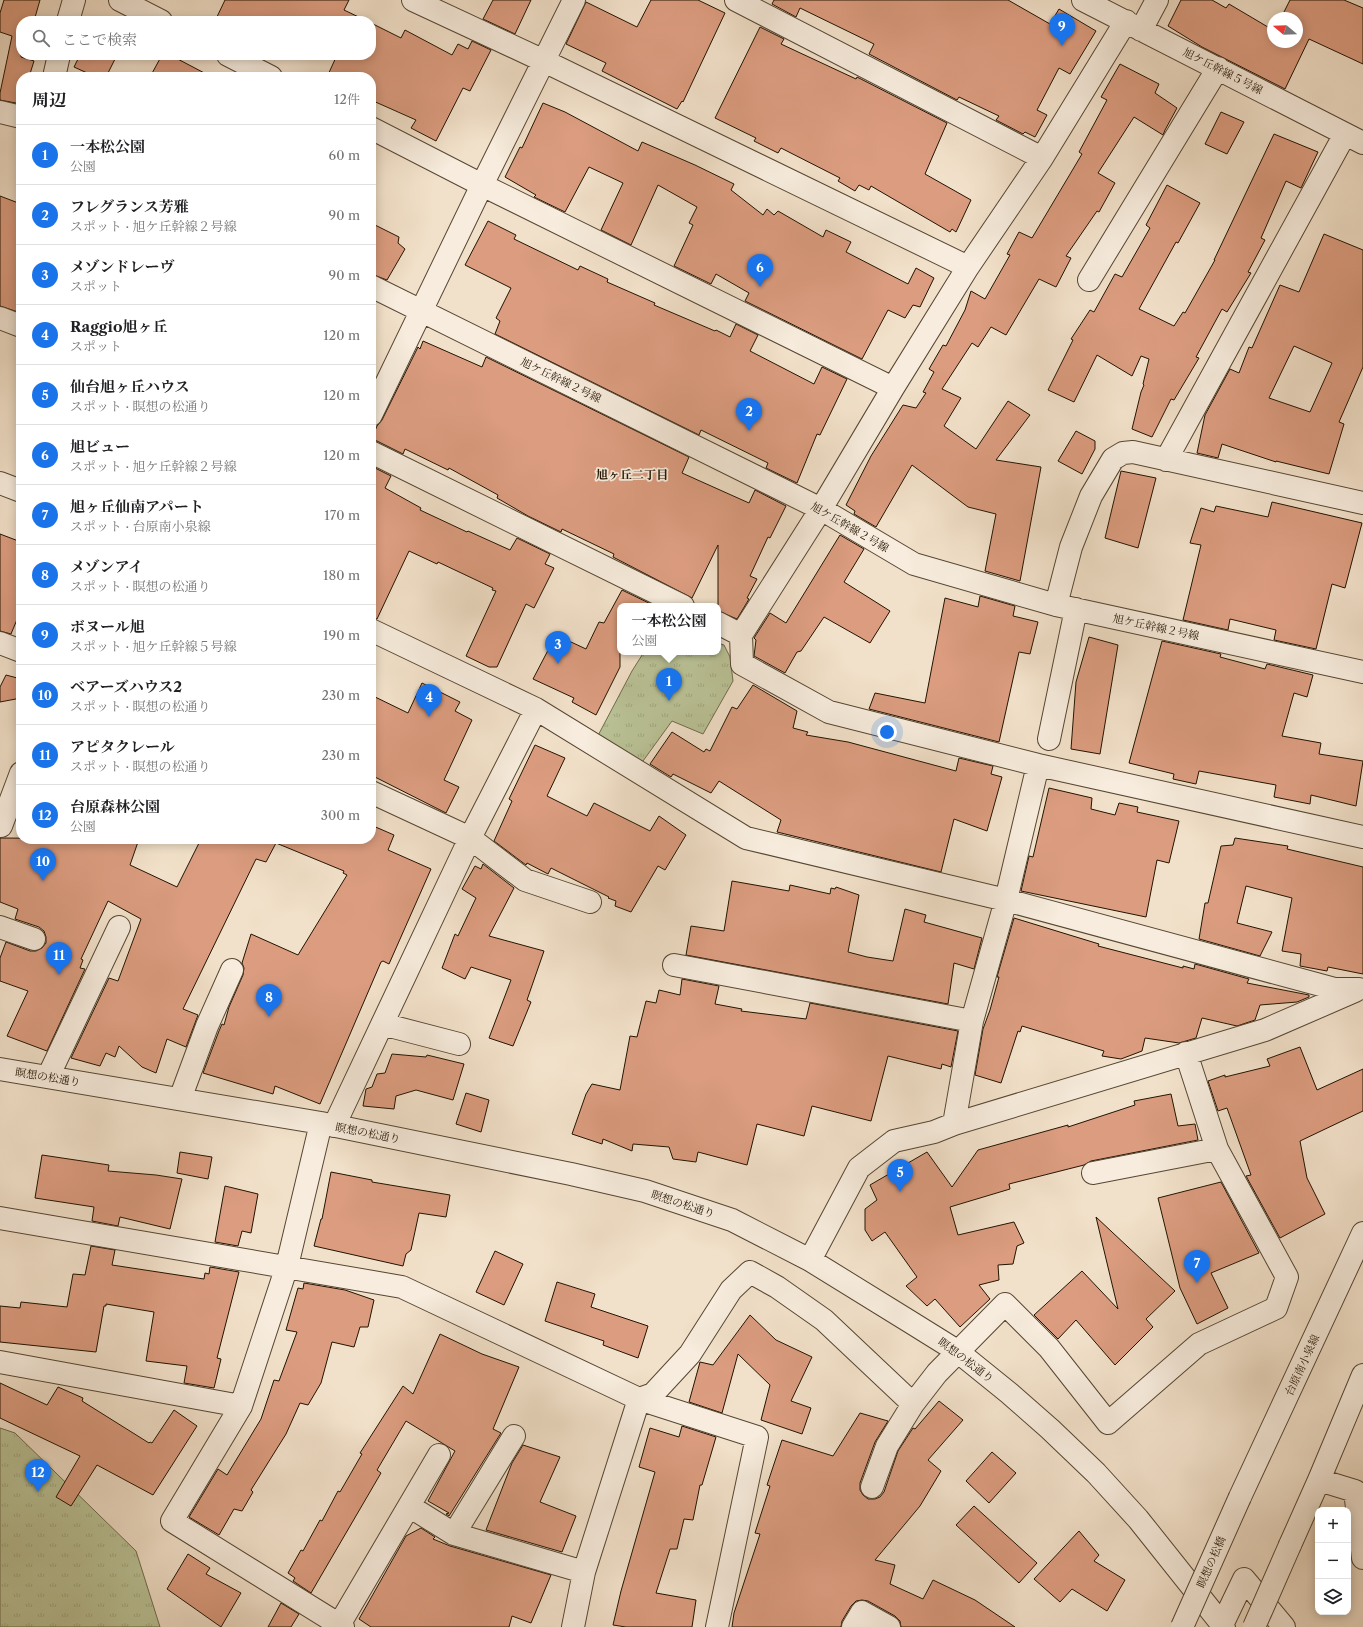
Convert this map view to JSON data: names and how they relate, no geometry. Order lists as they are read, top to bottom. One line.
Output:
{"streets":{"street":["旭ケ丘幹線５号線","旭ケ丘幹線２号線","瞑想の松通り","台原南小泉線","瞑想の松橋"]},"crossings":[["台原南小泉線","瞑想の松橋"]],"districts":["旭ヶ丘二丁目"],"north":"left","page":{"pins":["9","6","2","3","1","4","10","11","8","5","7","12"],"search":"ここで検索","heading":["周辺","12件"],"list":[{"mark":"1","name":"一本松公園","note":"公園","value":"60 m"},{"mark":"2","name":"フレグランス芳雅","note":"スポット · 旭ケ丘幹線２号線","value":"90 m"},{"mark":"3","name":"メゾンドレーヴ","note":"スポット","value":"90 m"},{"mark":"4","name":"Raggio旭ヶ丘","note":"スポット","value":"120 m"},{"mark":"5","name":"仙台旭ヶ丘ハウス","note":"スポット · 瞑想の松通り","value":"120 m"},{"mark":"6","name":"旭ビュー","note":"スポット · 旭ケ丘幹線２号線","value":"120 m"},{"mark":"7","name":"旭ヶ丘仙南アパート","note":"スポット · 台原南小泉線","value":"170 m"},{"mark":"8","name":"メゾンアイ","note":"スポット · 瞑想の松通り","value":"180 m"},{"mark":"9","name":"ボヌール旭","note":"スポット · 旭ケ丘幹線５号線","value":"190 m"},{"mark":"10","name":"ベアーズハウス2","note":"スポット · 瞑想の松通り","value":"230 m"},{"mark":"11","name":"アピタクレール","note":"スポット · 瞑想の松通り","value":"230 m"},{"mark":"12","name":"台原森林公園","note":"公園","value":"300 m"}],"popup":["一本松公園","公園"],"map_buttons":["+","−"]}}
